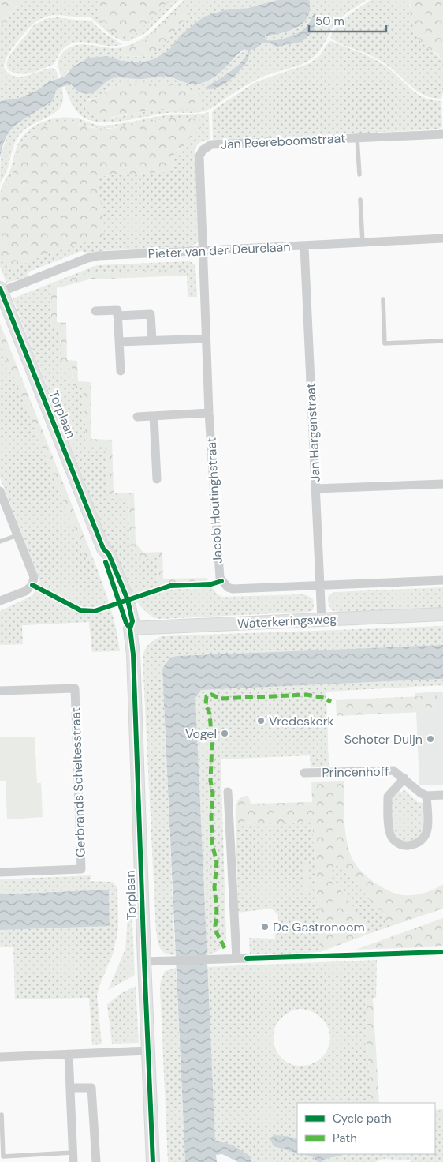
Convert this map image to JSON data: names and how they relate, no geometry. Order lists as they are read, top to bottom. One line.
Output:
{"streets":{"street":["Jan Peereboomstraat","Pieter van der Deurelaan","Torplaan","Jan Hargenstraat","Jacob Houtinghstraat","Waterkeringsweg","Princenhoff","Gerbrands Scheltesstraat"]},"crossings":[["Jan Peereboomstraat","Pieter van der Deurelaan"],["Jan Peereboomstraat","Jacob Houtinghstraat"],["Pieter van der Deurelaan","Torplaan"],["Pieter van der Deurelaan","Jan Hargenstraat"],["Pieter van der Deurelaan","Jacob Houtinghstraat"],["Torplaan","Waterkeringsweg"],["Jan Hargenstraat","Jacob Houtinghstraat"],["Jan Hargenstraat","Waterkeringsweg"]],"places":["Vredeskerk","Vogel","Schoter Duijn","De Gastronoom"],"legend":["Cycle path","Path"],"scale_bar":"50 m"}
